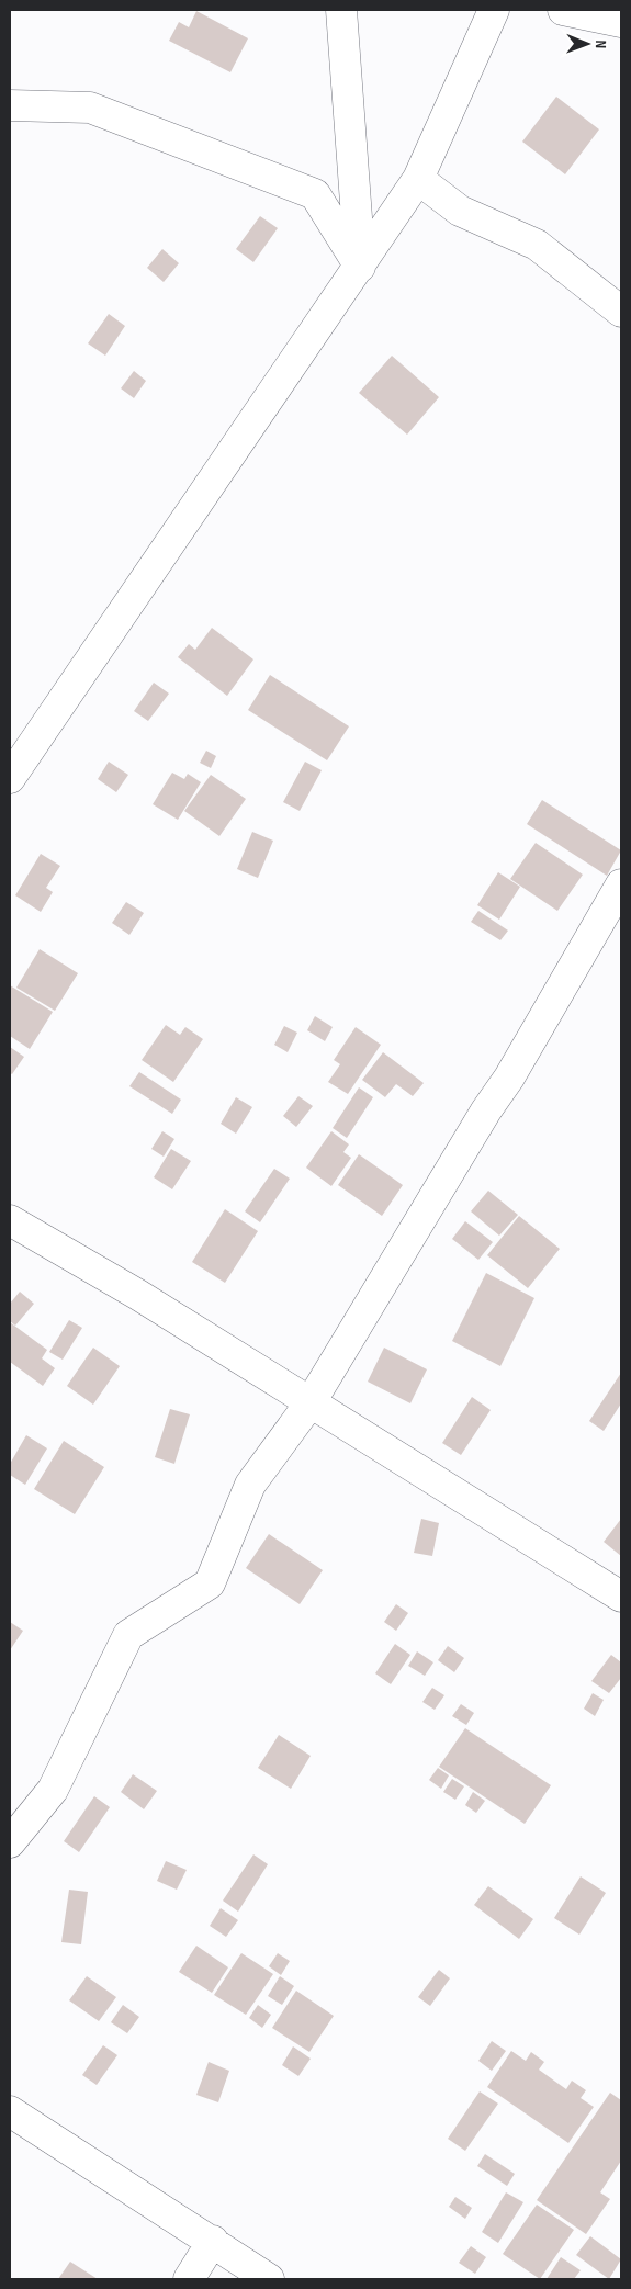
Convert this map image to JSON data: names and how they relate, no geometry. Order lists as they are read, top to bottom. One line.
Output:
{"north":"right"}
